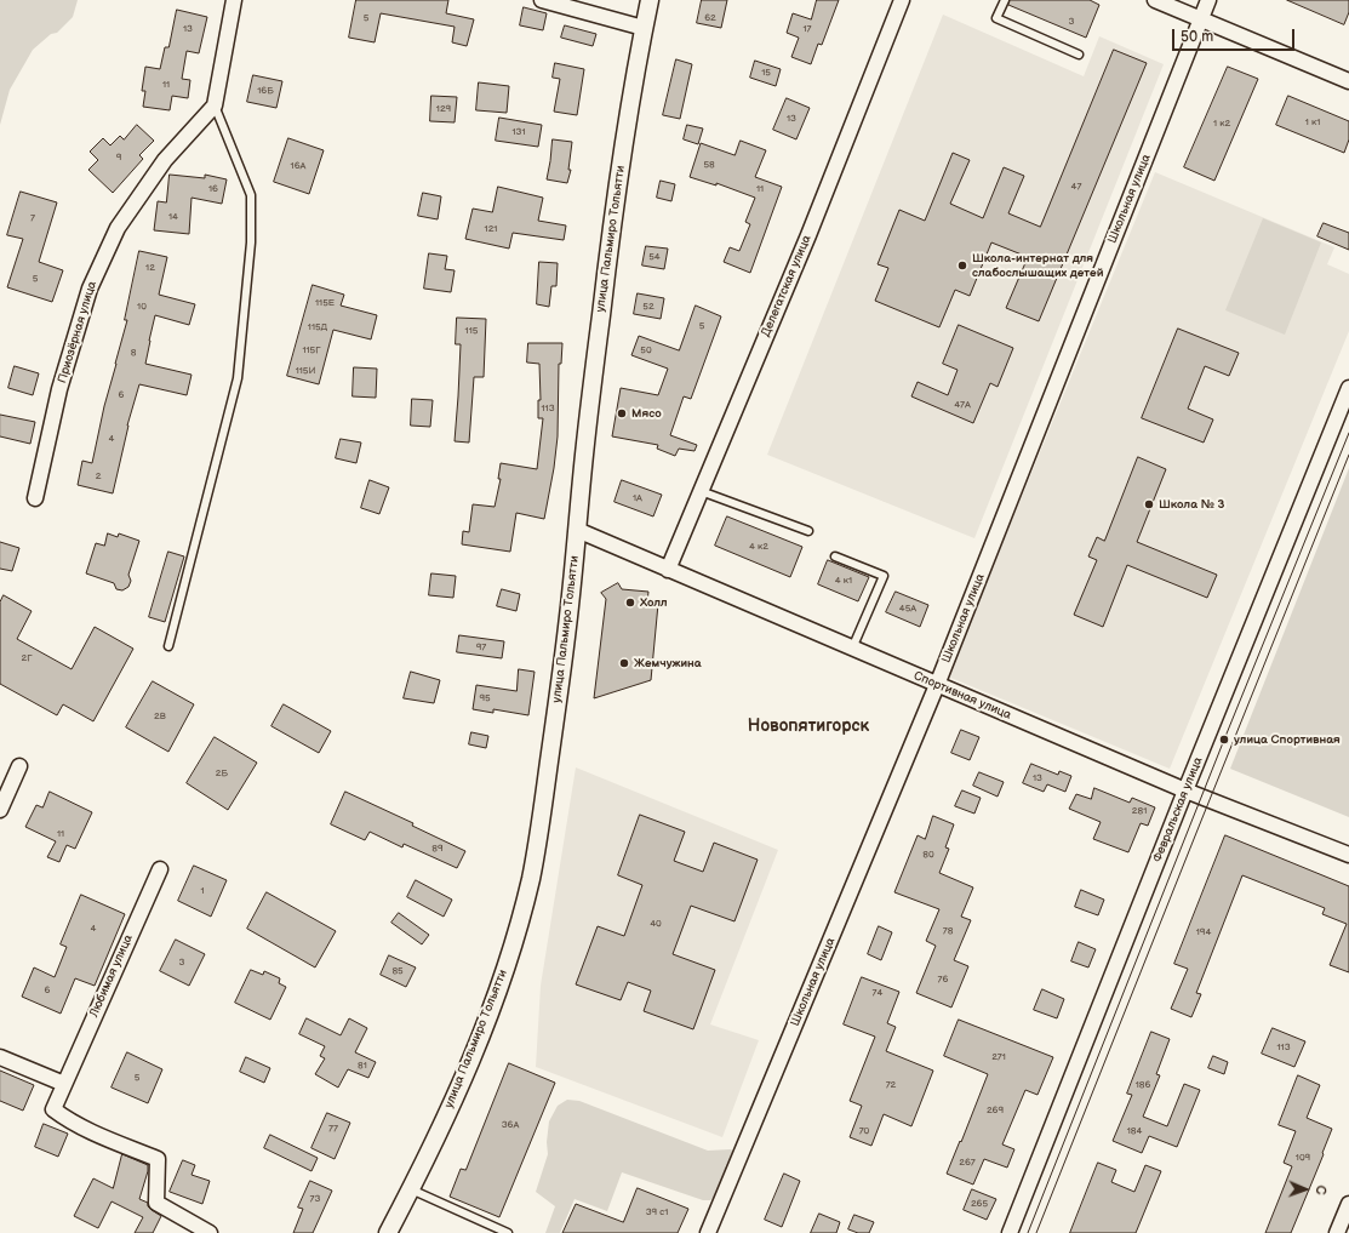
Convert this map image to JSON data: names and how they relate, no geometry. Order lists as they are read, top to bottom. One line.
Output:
{"streets":{"street":["Школьная улица","улица Пальмиро Тольятти","Делегатская улица","Приозёрная улица","Спортивная улица","Февральская улица","Любимая улица"]},"crossings":[["Школьная улица","Спортивная улица"],["улица Пальмиро Тольятти","Спортивная улица"],["Делегатская улица","Спортивная улица"],["Спортивная улица","Февральская улица"]],"districts":["Новопятигорск"],"places":["Школа-интернат для слабослышащих детей","Мясо","Школа № 3","Холл","Жемчужина","улица Спортивная"],"house_numbers":["5","62","3","13","17","15","11","16Б","129","13","1 к1","1 к2","131","9","58","16А","47","16","11","14","7","121","54","12","5","115Е","10","52","5","115Д","115","115Г","50","8","115И","6","47А","113","4","2","1А","4 к2","4 к1","45А","97","2Г","95","2В","2Б","13","281","11","89","80","1","40","4","78","194","3","85","76","6","74","113","271","81","5","72","186","269","36А","77","70","184","109","267","73","265","39 с1"],"scale_bar":"50 m","north":"right"}
